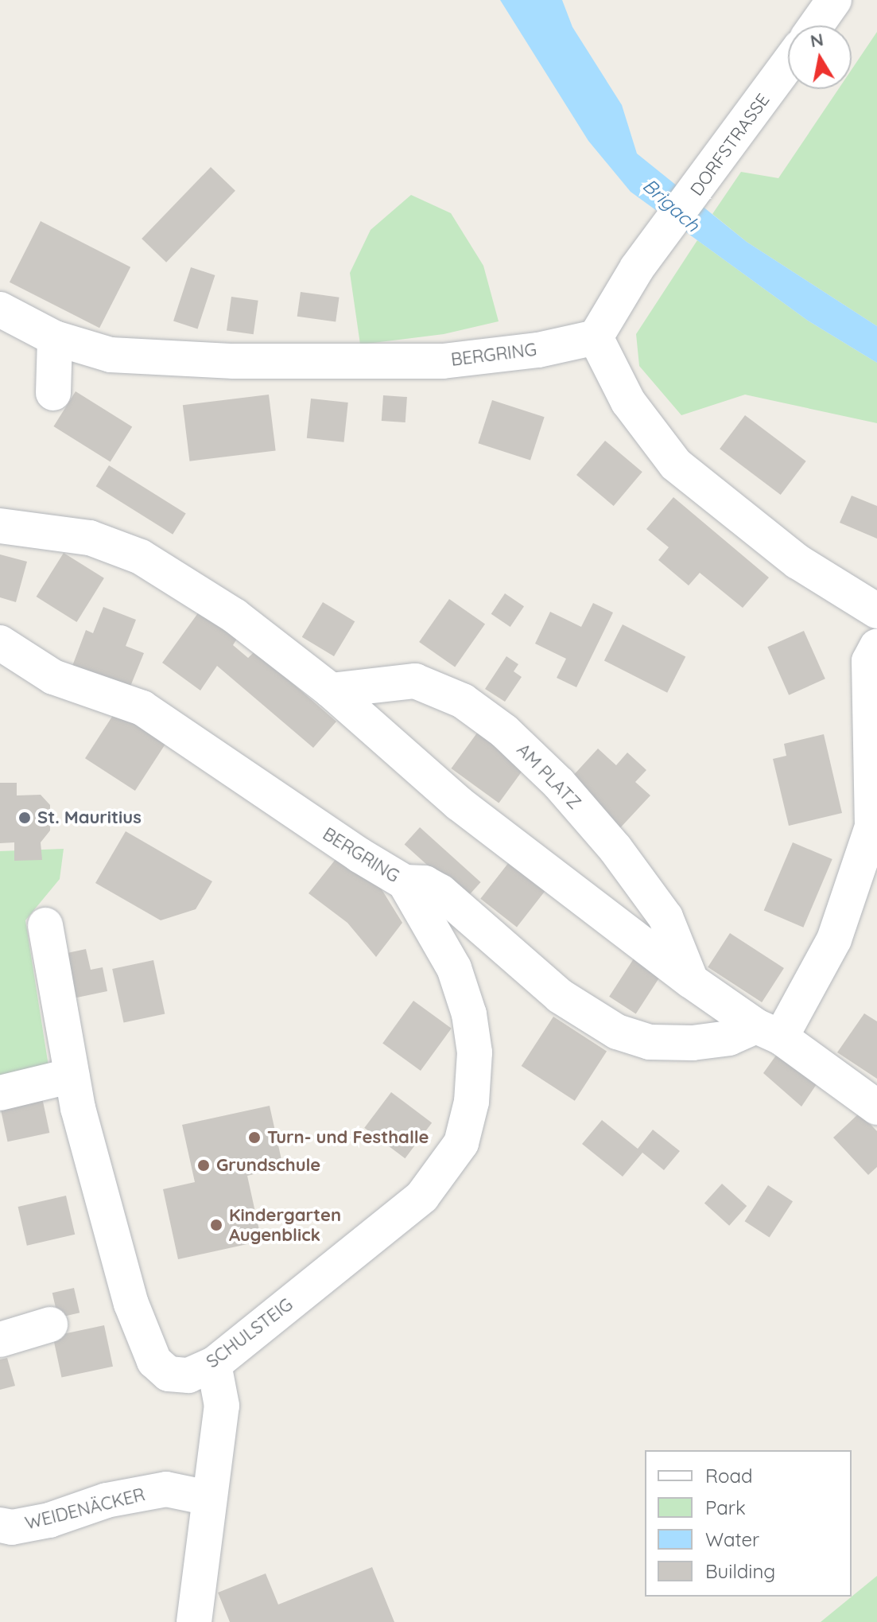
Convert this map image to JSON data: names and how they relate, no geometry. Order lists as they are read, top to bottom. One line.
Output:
{"streets":{"street":["DORFSTRASSE","BERGRING","AM PLATZ","SCHULSTEIG","WEIDENÄCKER"]},"crossings":[["DORFSTRASSE","BERGRING"],["BERGRING","SCHULSTEIG"]],"water":["Brigach"],"places":["St. Mauritius","Turn- und Festhalle","Grundschule","Kindergarten Augenblick"],"legend":["Road","Park","Water","Building"],"north":"top"}
